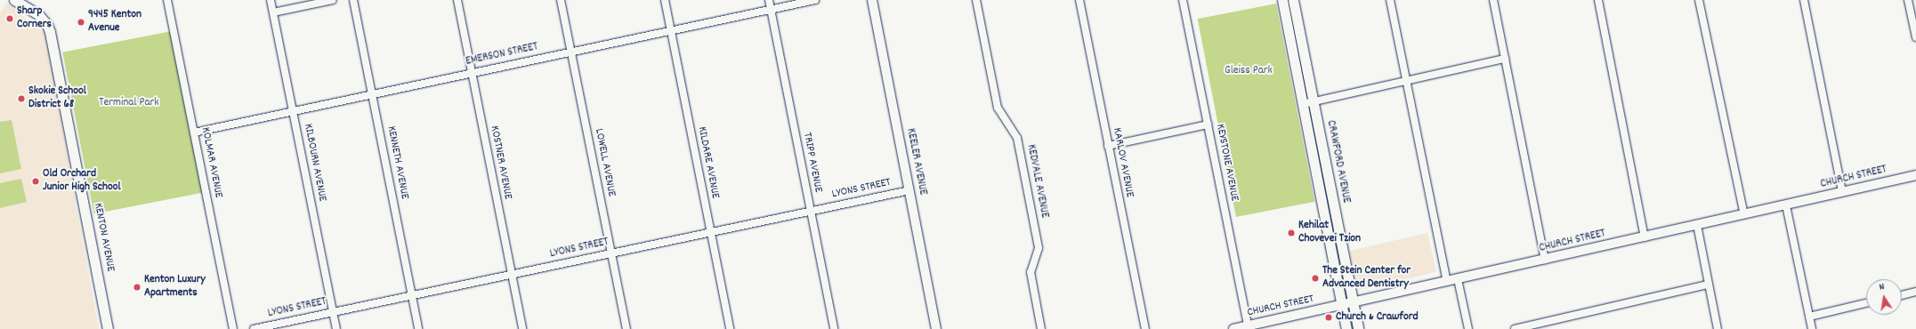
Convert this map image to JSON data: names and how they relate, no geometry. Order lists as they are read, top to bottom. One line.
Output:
{"streets":{"main road":["CRAWFORD AVENUE","KENTON AVENUE"],"street":["EMERSON STREET","KEELER AVENUE","KOLMAR AVENUE","KILBOURN AVENUE","KENNETH AVENUE","KOSTNER AVENUE","LOWELL AVENUE","KILDARE AVENUE","TRIPP AVENUE","KARLOV AVENUE","KEYSTONE AVENUE","CHURCH STREET","KEDVALE AVENUE","LYONS STREET"]},"crossings":[["EMERSON STREET","KOLMAR AVENUE"],["EMERSON STREET","KILBOURN AVENUE"],["EMERSON STREET","KENNETH AVENUE"],["EMERSON STREET","KOSTNER AVENUE"],["EMERSON STREET","LOWELL AVENUE"],["EMERSON STREET","KILDARE AVENUE"],["EMERSON STREET","TRIPP AVENUE"],["KEELER AVENUE","LYONS STREET"],["CRAWFORD AVENUE","CHURCH STREET"],["KILBOURN AVENUE","LYONS STREET"],["KENNETH AVENUE","LYONS STREET"],["KOSTNER AVENUE","LYONS STREET"],["LOWELL AVENUE","LYONS STREET"],["KILDARE AVENUE","LYONS STREET"],["TRIPP AVENUE","LYONS STREET"],["KEYSTONE AVENUE","CHURCH STREET"]],"parks":["Gleiss Park","Terminal Park"],"places":["Sharp Corners","9445 Kenton Avenue","Skokie School District 68","Old Orchard Junior High School","Kehilat Chovevei Tzion","The Stein Center for Advanced Dentistry","Kenton Luxury Apartments","Church & Crawford"],"north":"top"}
